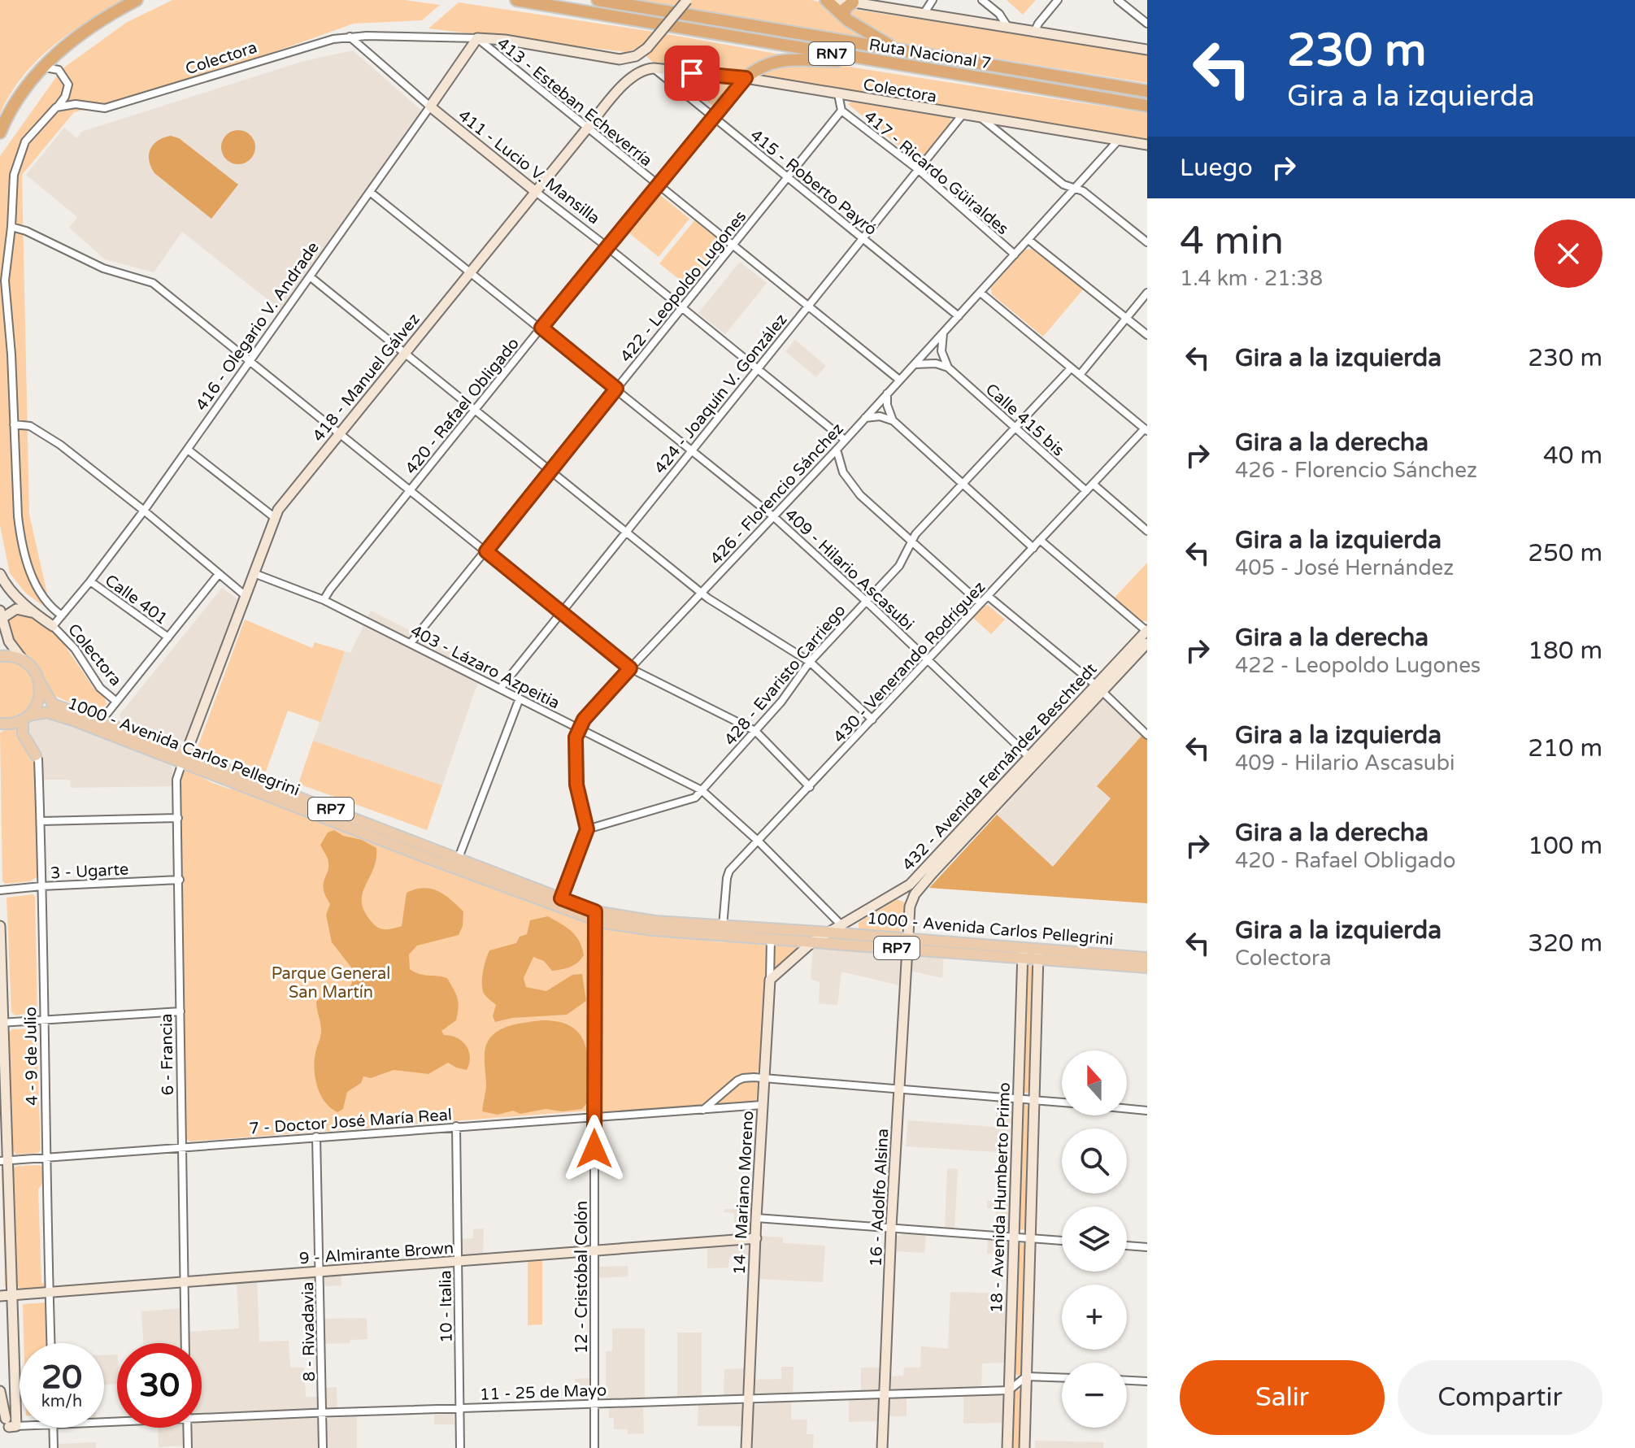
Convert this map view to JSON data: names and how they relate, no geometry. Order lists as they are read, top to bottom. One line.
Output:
{"streets":{"highway":["RN7","Ruta Nacional 7"],"main road":["1000 - Avenida Carlos Pellegrini","RP7"],"street":["Colectora","413 - Esteban Echeverría","411 - Lucio V. Mansilla","417 - Ricardo Güiraldes","415 - Roberto Payró","422 - Leopoldo Lugones","416 - Olegario V. Andrade","418 - Manuel Gálvez","424 - Joaquín V. González","420 - Rafael Obligado","Calle 415 bis","426 - Florencio Sánchez","409 - Hilario Ascasubi","Calle 401","430 - Venerando Rodríguez","403 - Lázaro Azpeitia","428 - Evaristo Carriego","432 - Avenida Fernández Beschtedt","3 - Ugarte","6 - Francia","4 - 9 de Julio","7 - Doctor José María Real","14 - Mariano Moreno","16 - Adolfo Alsina","18 - Avenida Humberto Primo","9 - Almirante Brown","12 - Cristóbal Colón","10 - Italia","8 - Rivadavia","11 - 25 de Mayo"]},"crossings":[["Colectora","413 - Esteban Echeverría"],["Colectora","411 - Lucio V. Mansilla"],["Colectora","415 - Roberto Payró"],["Colectora","416 - Olegario V. Andrade"],["Colectora","418 - Manuel Gálvez"],["Colectora","424 - Joaquín V. González"],["Colectora","420 - Rafael Obligado"],["Colectora","426 - Florencio Sánchez"],["413 - Esteban Echeverría","422 - Leopoldo Lugones"],["413 - Esteban Echeverría","416 - Olegario V. Andrade"],["413 - Esteban Echeverría","418 - Manuel Gálvez"],["413 - Esteban Echeverría","424 - Joaquín V. González"],["413 - Esteban Echeverría","420 - Rafael Obligado"],["413 - Esteban Echeverría","426 - Florencio Sánchez"],["411 - Lucio V. Mansilla","422 - Leopoldo Lugones"],["411 - Lucio V. Mansilla","416 - Olegario V. Andrade"],["411 - Lucio V. Mansilla","418 - Manuel Gálvez"],["411 - Lucio V. Mansilla","424 - Joaquín V. González"],["411 - Lucio V. Mansilla","420 - Rafael Obligado"],["411 - Lucio V. Mansilla","426 - Florencio Sánchez"],["417 - Ricardo Güiraldes","422 - Leopoldo Lugones"],["417 - Ricardo Güiraldes","424 - Joaquín V. González"],["417 - Ricardo Güiraldes","426 - Florencio Sánchez"],["415 - Roberto Payró","422 - Leopoldo Lugones"],["415 - Roberto Payró","418 - Manuel Gálvez"],["415 - Roberto Payró","424 - Joaquín V. González"],["415 - Roberto Payró","420 - Rafael Obligado"],["415 - Roberto Payró","426 - Florencio Sánchez"],["422 - Leopoldo Lugones","409 - Hilario Ascasubi"],["422 - Leopoldo Lugones","403 - Lázaro Azpeitia"],["416 - Olegario V. Andrade","409 - Hilario Ascasubi"],["416 - Olegario V. Andrade","Calle 401"],["418 - Manuel Gálvez","409 - Hilario Ascasubi"],["418 - Manuel Gálvez","403 - Lázaro Azpeitia"],["418 - Manuel Gálvez","1000 - Avenida Carlos Pellegrini"],["418 - Manuel Gálvez","6 - Francia"],["424 - Joaquín V. González","409 - Hilario Ascasubi"],["424 - Joaquín V. González","403 - Lázaro Azpeitia"],["420 - Rafael Obligado","409 - Hilario Ascasubi"],["420 - Rafael Obligado","403 - Lázaro Azpeitia"],["Calle 415 bis","430 - Venerando Rodríguez"],["Calle 415 bis","428 - Evaristo Carriego"],["426 - Florencio Sánchez","409 - Hilario Ascasubi"],["426 - Florencio Sánchez","403 - Lázaro Azpeitia"],["409 - Hilario Ascasubi","430 - Venerando Rodríguez"],["409 - Hilario Ascasubi","428 - Evaristo Carriego"],["409 - Hilario Ascasubi","432 - Avenida Fernández Beschtedt"],["430 - Venerando Rodríguez","403 - Lázaro Azpeitia"],["430 - Venerando Rodríguez","1000 - Avenida Carlos Pellegrini"],["403 - Lázaro Azpeitia","428 - Evaristo Carriego"],["403 - Lázaro Azpeitia","432 - Avenida Fernández Beschtedt"],["1000 - Avenida Carlos Pellegrini","432 - Avenida Fernández Beschtedt"],["1000 - Avenida Carlos Pellegrini","RP7"],["1000 - Avenida Carlos Pellegrini","6 - Francia"],["1000 - Avenida Carlos Pellegrini","14 - Mariano Moreno"],["1000 - Avenida Carlos Pellegrini","16 - Adolfo Alsina"],["1000 - Avenida Carlos Pellegrini","18 - Avenida Humberto Primo"],["1000 - Avenida Carlos Pellegrini","12 - Cristóbal Colón"],["432 - Avenida Fernández Beschtedt","16 - Adolfo Alsina"],["3 - Ugarte","6 - Francia"],["3 - Ugarte","4 - 9 de Julio"],["6 - Francia","7 - Doctor José María Real"],["6 - Francia","9 - Almirante Brown"],["4 - 9 de Julio","7 - Doctor José María Real"],["4 - 9 de Julio","9 - Almirante Brown"],["7 - Doctor José María Real","14 - Mariano Moreno"],["7 - Doctor José María Real","12 - Cristóbal Colón"],["7 - Doctor José María Real","10 - Italia"],["7 - Doctor José María Real","8 - Rivadavia"],["14 - Mariano Moreno","9 - Almirante Brown"],["14 - Mariano Moreno","11 - 25 de Mayo"],["16 - Adolfo Alsina","11 - 25 de Mayo"],["18 - Avenida Humberto Primo","11 - 25 de Mayo"],["9 - Almirante Brown","12 - Cristóbal Colón"],["9 - Almirante Brown","10 - Italia"],["9 - Almirante Brown","8 - Rivadavia"],["12 - Cristóbal Colón","11 - 25 de Mayo"],["10 - Italia","11 - 25 de Mayo"],["8 - Rivadavia","11 - 25 de Mayo"]],"parks":["Parque General San Martín"],"north":"top","page":{"turn":["230 m","Gira a la izquierda"],"then":"Luego","heading":["4 min","1.4 km · 21:38"],"list":[{"name":"Gira a la izquierda","value":"230 m"},{"name":"Gira a la derecha","note":"426 - Florencio Sánchez","value":"40 m"},{"name":"Gira a la izquierda","note":"405 - José Hernández","value":"250 m"},{"name":"Gira a la derecha","note":"422 - Leopoldo Lugones","value":"180 m"},{"name":"Gira a la izquierda","note":"409 - Hilario Ascasubi","value":"210 m"},{"name":"Gira a la derecha","note":"420 - Rafael Obligado","value":"100 m"},{"name":"Gira a la izquierda","note":"Colectora","value":"320 m"}],"map_buttons":["+","−"],"speed":"20 km/h","limit":"30","buttons":["Salir","Compartir"]}}
